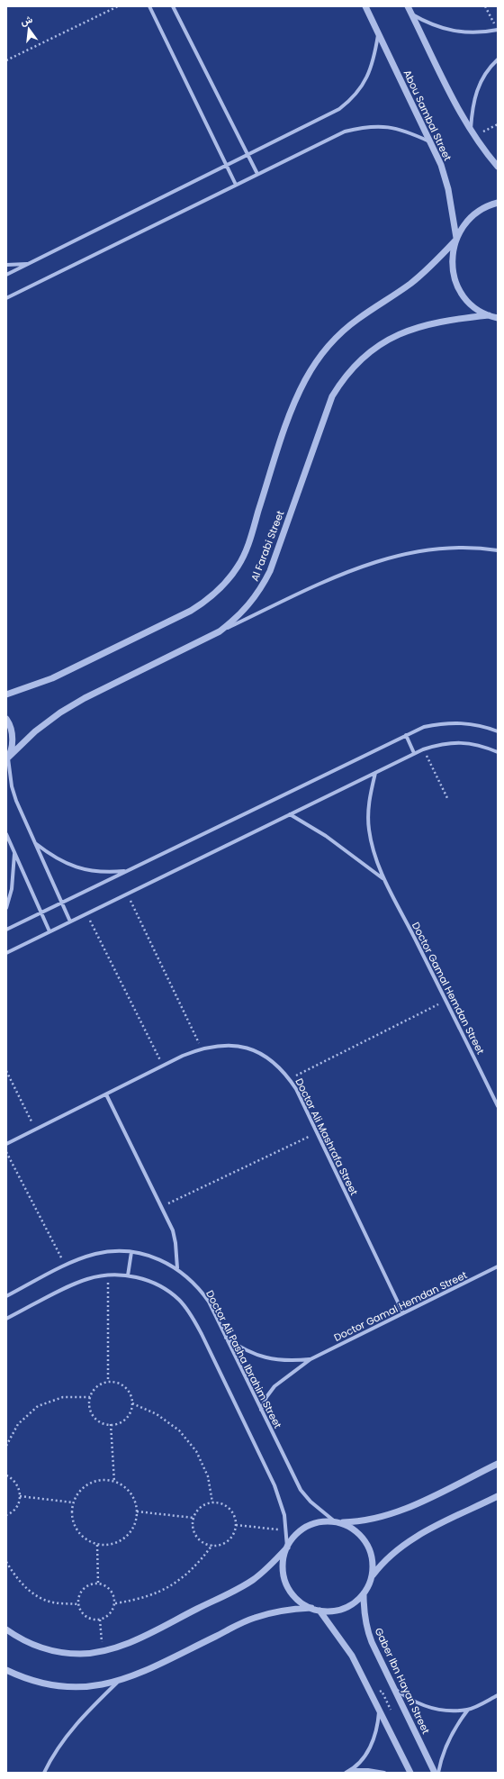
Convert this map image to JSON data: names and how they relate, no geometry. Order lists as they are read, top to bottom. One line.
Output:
{"streets":{"street":["Abou Sambal Street","Al Farabi Street","Doctor Gamal Hemdan Street","Doctor Ali Mashrafa Street","Doctor Ali Pasha Ibrahim Street","Gaber Ibn Hayan Street"]},"crossings":[["Abou Sambal Street","Al Farabi Street"],["Doctor Gamal Hemdan Street","Doctor Ali Mashrafa Street"],["Doctor Gamal Hemdan Street","Doctor Ali Pasha Ibrahim Street"],["Doctor Ali Pasha Ibrahim Street","Gaber Ibn Hayan Street"]],"north":"top"}
